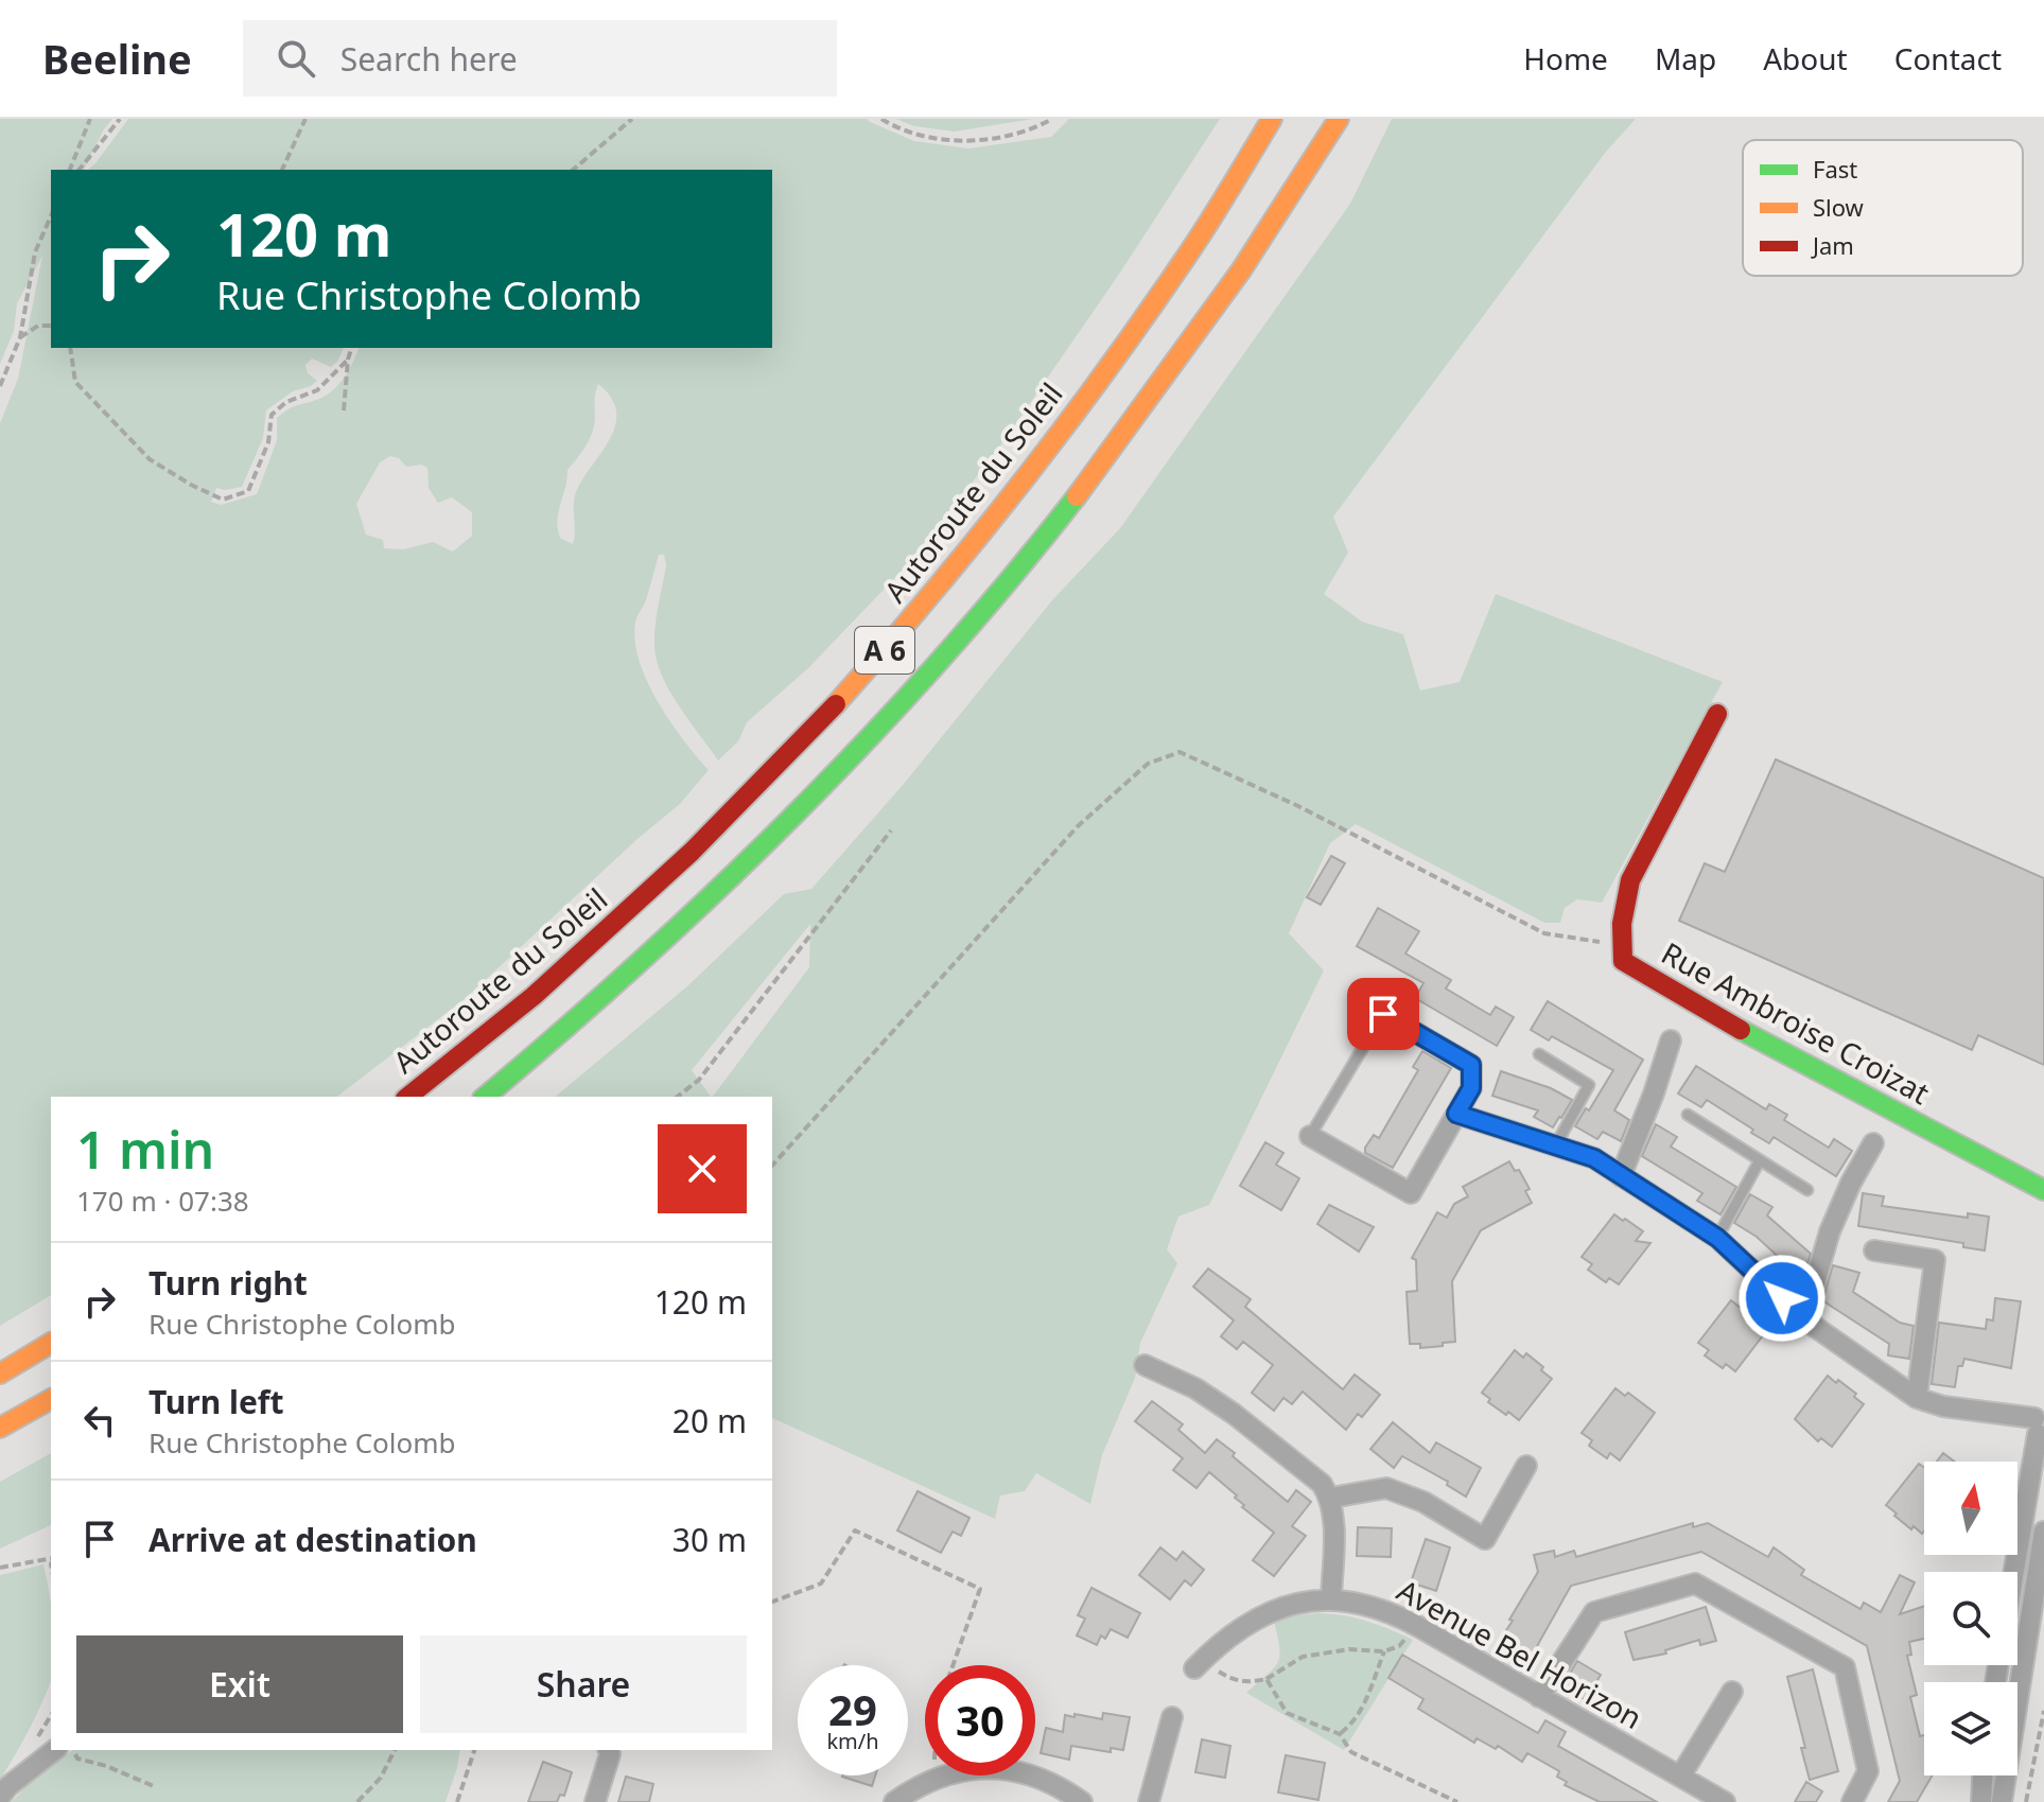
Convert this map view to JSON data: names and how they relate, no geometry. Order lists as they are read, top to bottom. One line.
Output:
{"streets":{"main road":["Autoroute du Soleil","A 6","Rue Ambroise Croizat"],"street":["Avenue Bel Horizon"]},"legend":["Fast","Slow","Jam"],"north":"top","page":{"header":"Beeline","search":"Search here","nav":["Home","Map","About","Contact"],"turn":["120 m","Rue Christophe Colomb"],"heading":["1 min","170 m · 07:38"],"list":[{"name":"Turn right","note":"Rue Christophe Colomb","value":"120 m"},{"name":"Turn left","note":"Rue Christophe Colomb","value":"20 m"},{"name":"Arrive at destination","value":"30 m"}],"buttons":["Exit","Share"],"speed":"29 km/h","limit":"30"}}
